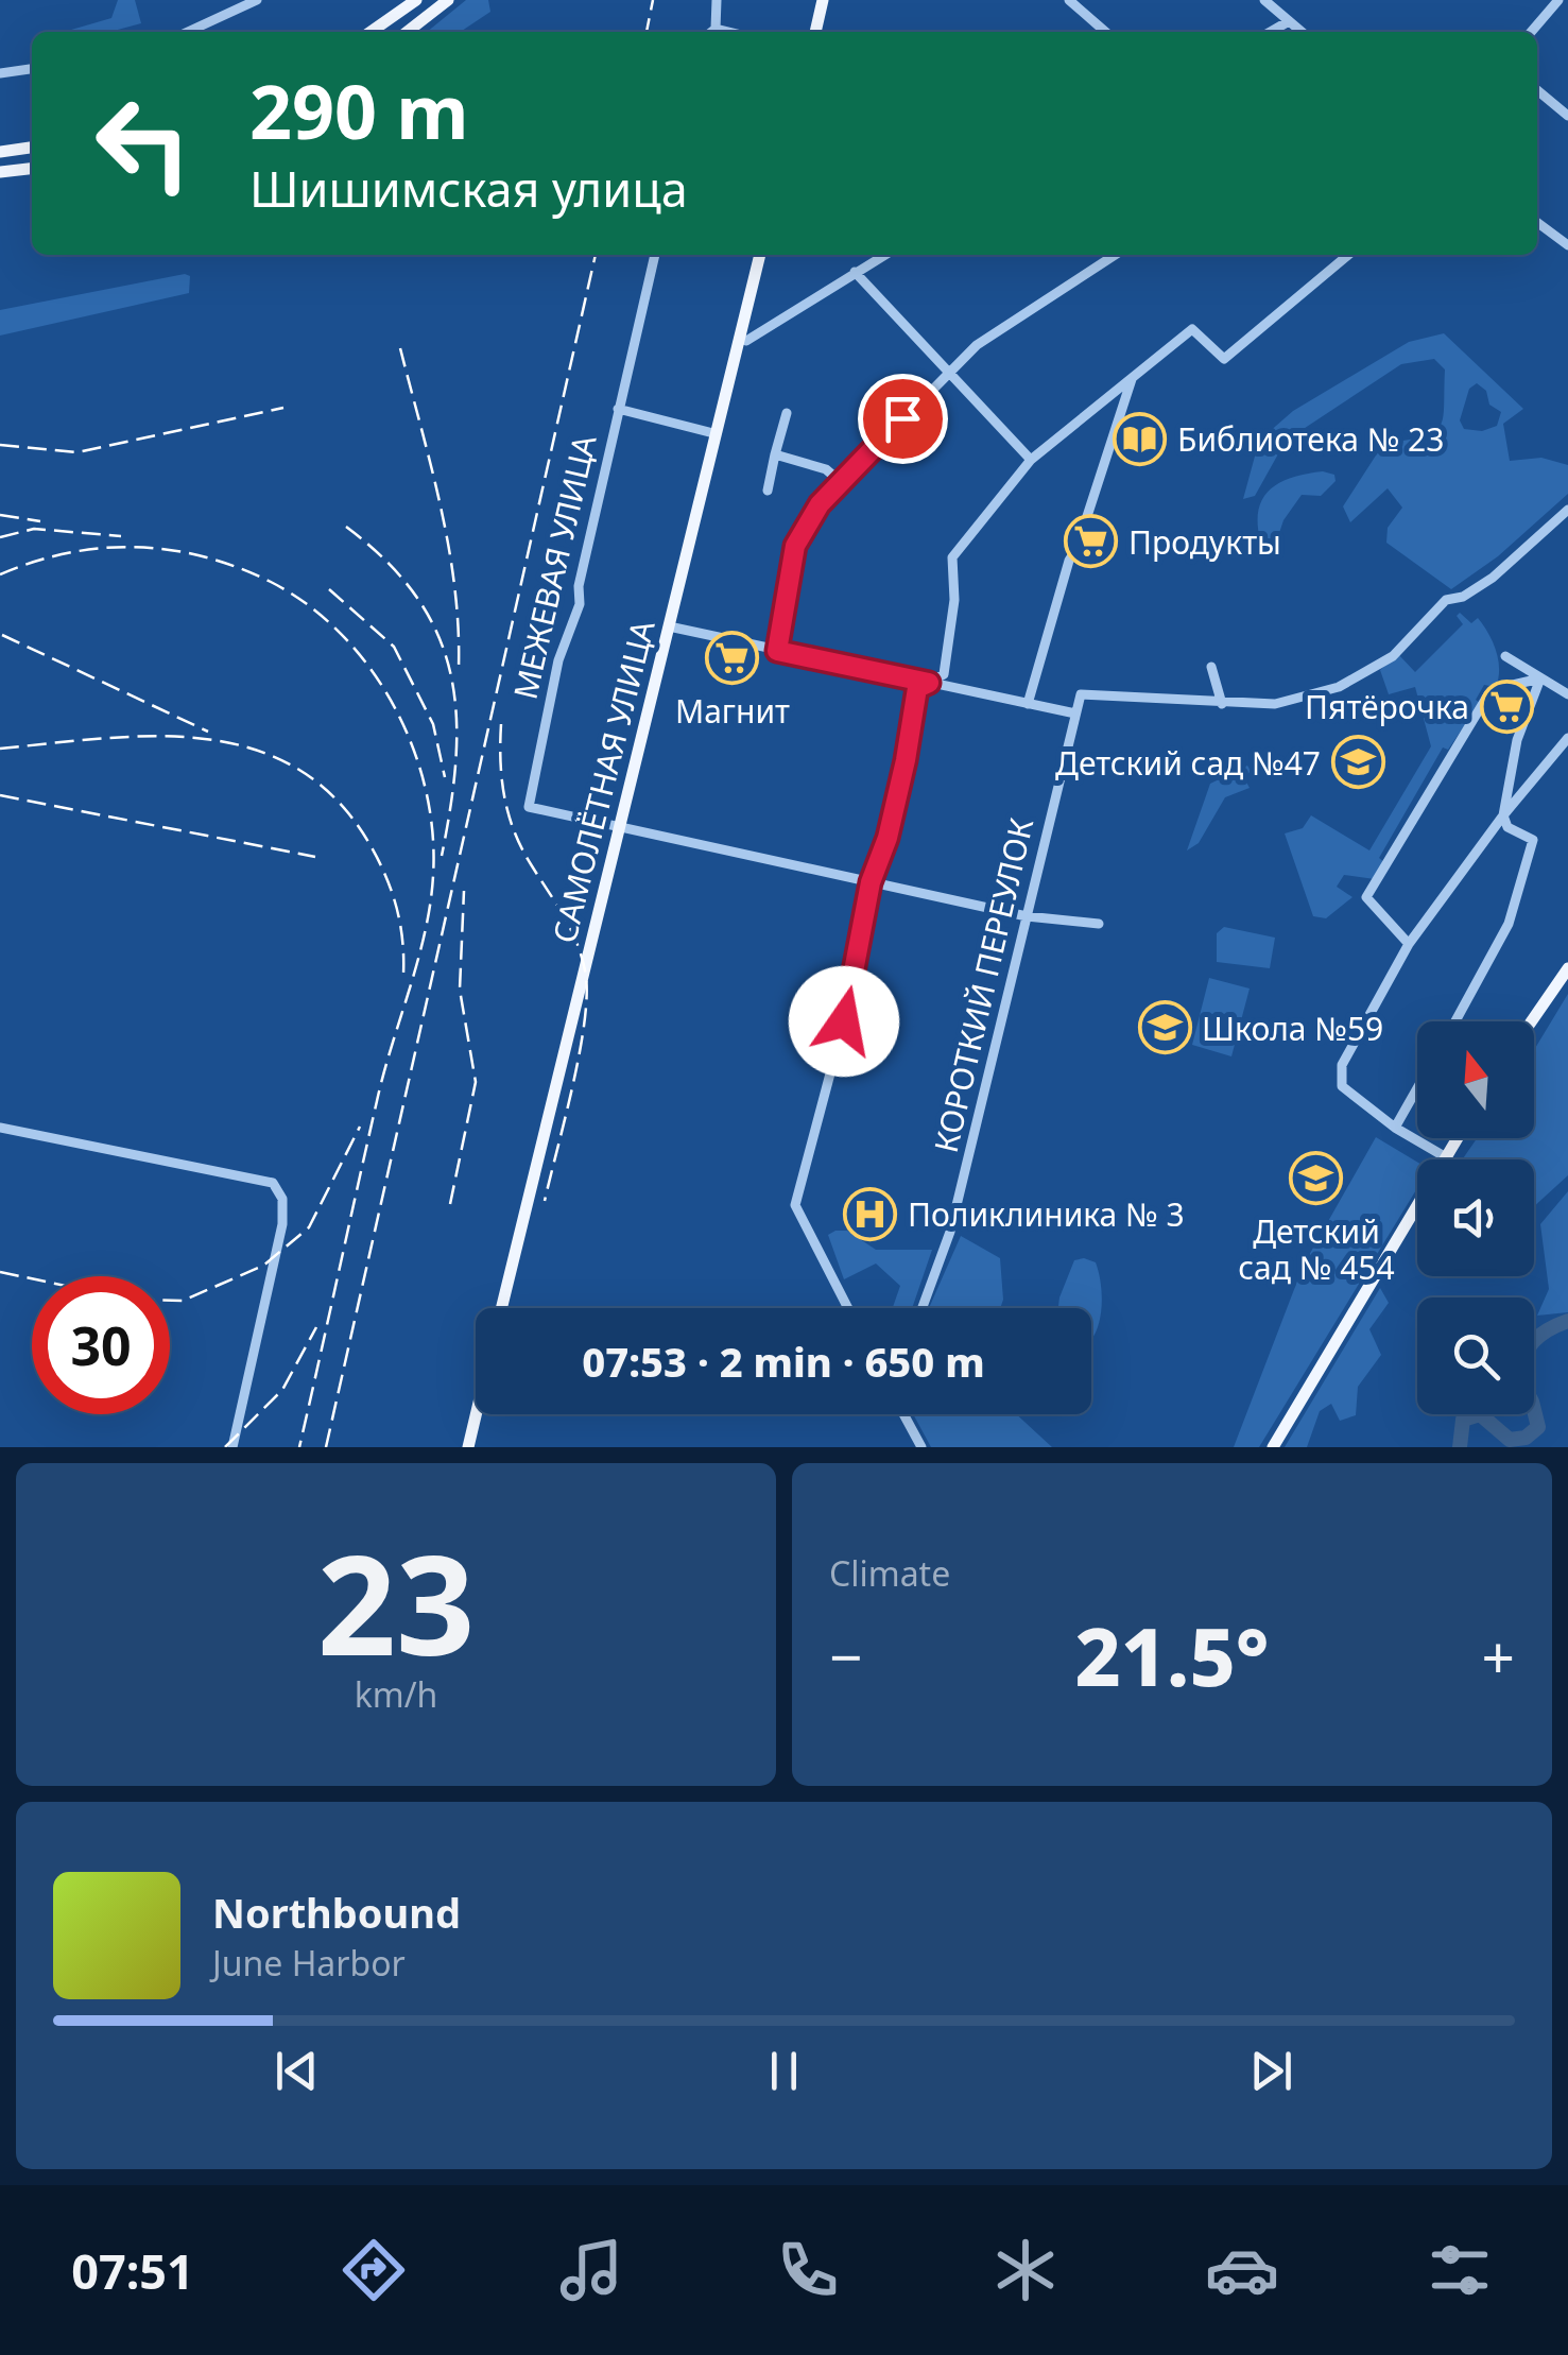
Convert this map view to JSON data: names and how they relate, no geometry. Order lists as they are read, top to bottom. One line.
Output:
{"streets":{"main road":["САМОЛЁТНАЯ УЛИЦА"],"street":["МЕЖЕВАЯ УЛИЦА","КОРОТКИЙ ПЕРЕУЛОК"]},"crossings":[["МЕЖЕВАЯ УЛИЦА","САМОЛЁТНАЯ УЛИЦА"]],"places":{"library":["Библиотека № 23"],"supermarket":["Продукты","Магнит","Пятёрочка"],"school or university":["Детский сад №47","Школа №59","Детский сад № 454"],"hospital":["Поликлиника № 3"]},"north":"top","page":{"turn":["290 m","Шишимская улица"],"limit":"30","trip":"07:53 · 2 min · 650 m","tile":[["23","km/h"],"Climate"],"heat":["−","21.5°","+"],"song":["Northbound","June Harbor"],"tabs":"07:51"}}
